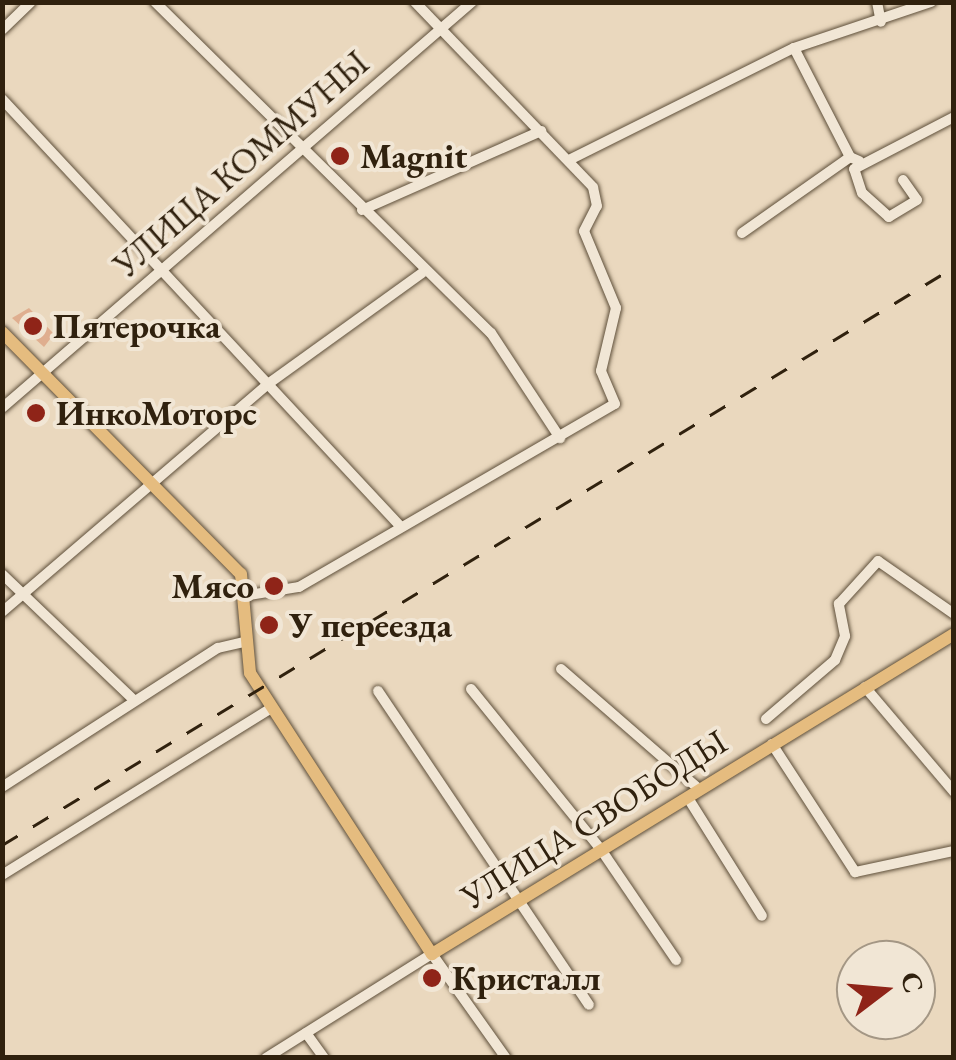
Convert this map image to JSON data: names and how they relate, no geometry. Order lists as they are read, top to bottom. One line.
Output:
{"streets":{"main road":["УЛИЦА СВОБОДЫ"],"street":["УЛИЦА КОММУНЫ"]},"places":["Magnit","Пятерочка","ИнкоМоторс","Мясо","У переезда","Кристалл"],"north":"right"}
